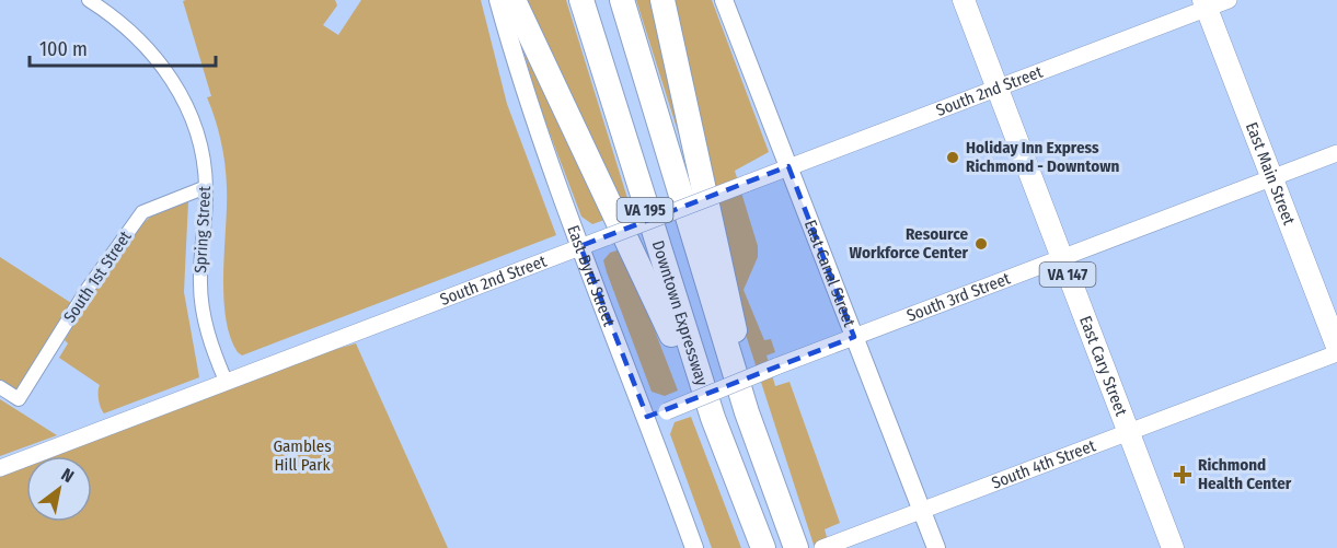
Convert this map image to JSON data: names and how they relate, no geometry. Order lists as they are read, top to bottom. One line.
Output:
{"streets":{"highway":["VA 195","Downtown Expressway"],"main road":["East Main Street","East Canal Street","VA 147","East Byrd Street","East Cary Street"],"street":["South 2nd Street","Spring Street","South 1st Street","South 3rd Street","South 4th Street"]},"crossings":[["South 2nd Street","East Main Street"],["South 2nd Street","Spring Street"],["South 2nd Street","East Canal Street"],["South 2nd Street","East Byrd Street"],["South 2nd Street","East Cary Street"],["East Main Street","South 3rd Street"],["Spring Street","South 1st Street"],["East Canal Street","South 3rd Street"],["East Canal Street","South 4th Street"],["East Byrd Street","South 3rd Street"],["South 3rd Street","East Cary Street"],["East Cary Street","South 4th Street"]],"parks":["Gambles Hill Park"],"places":{"other":["Holiday Inn Express Richmond - Downtown","Resource Workforce Center"],"health":["Richmond Health Center"]},"scale_bar":"100 m","north":"top right"}
